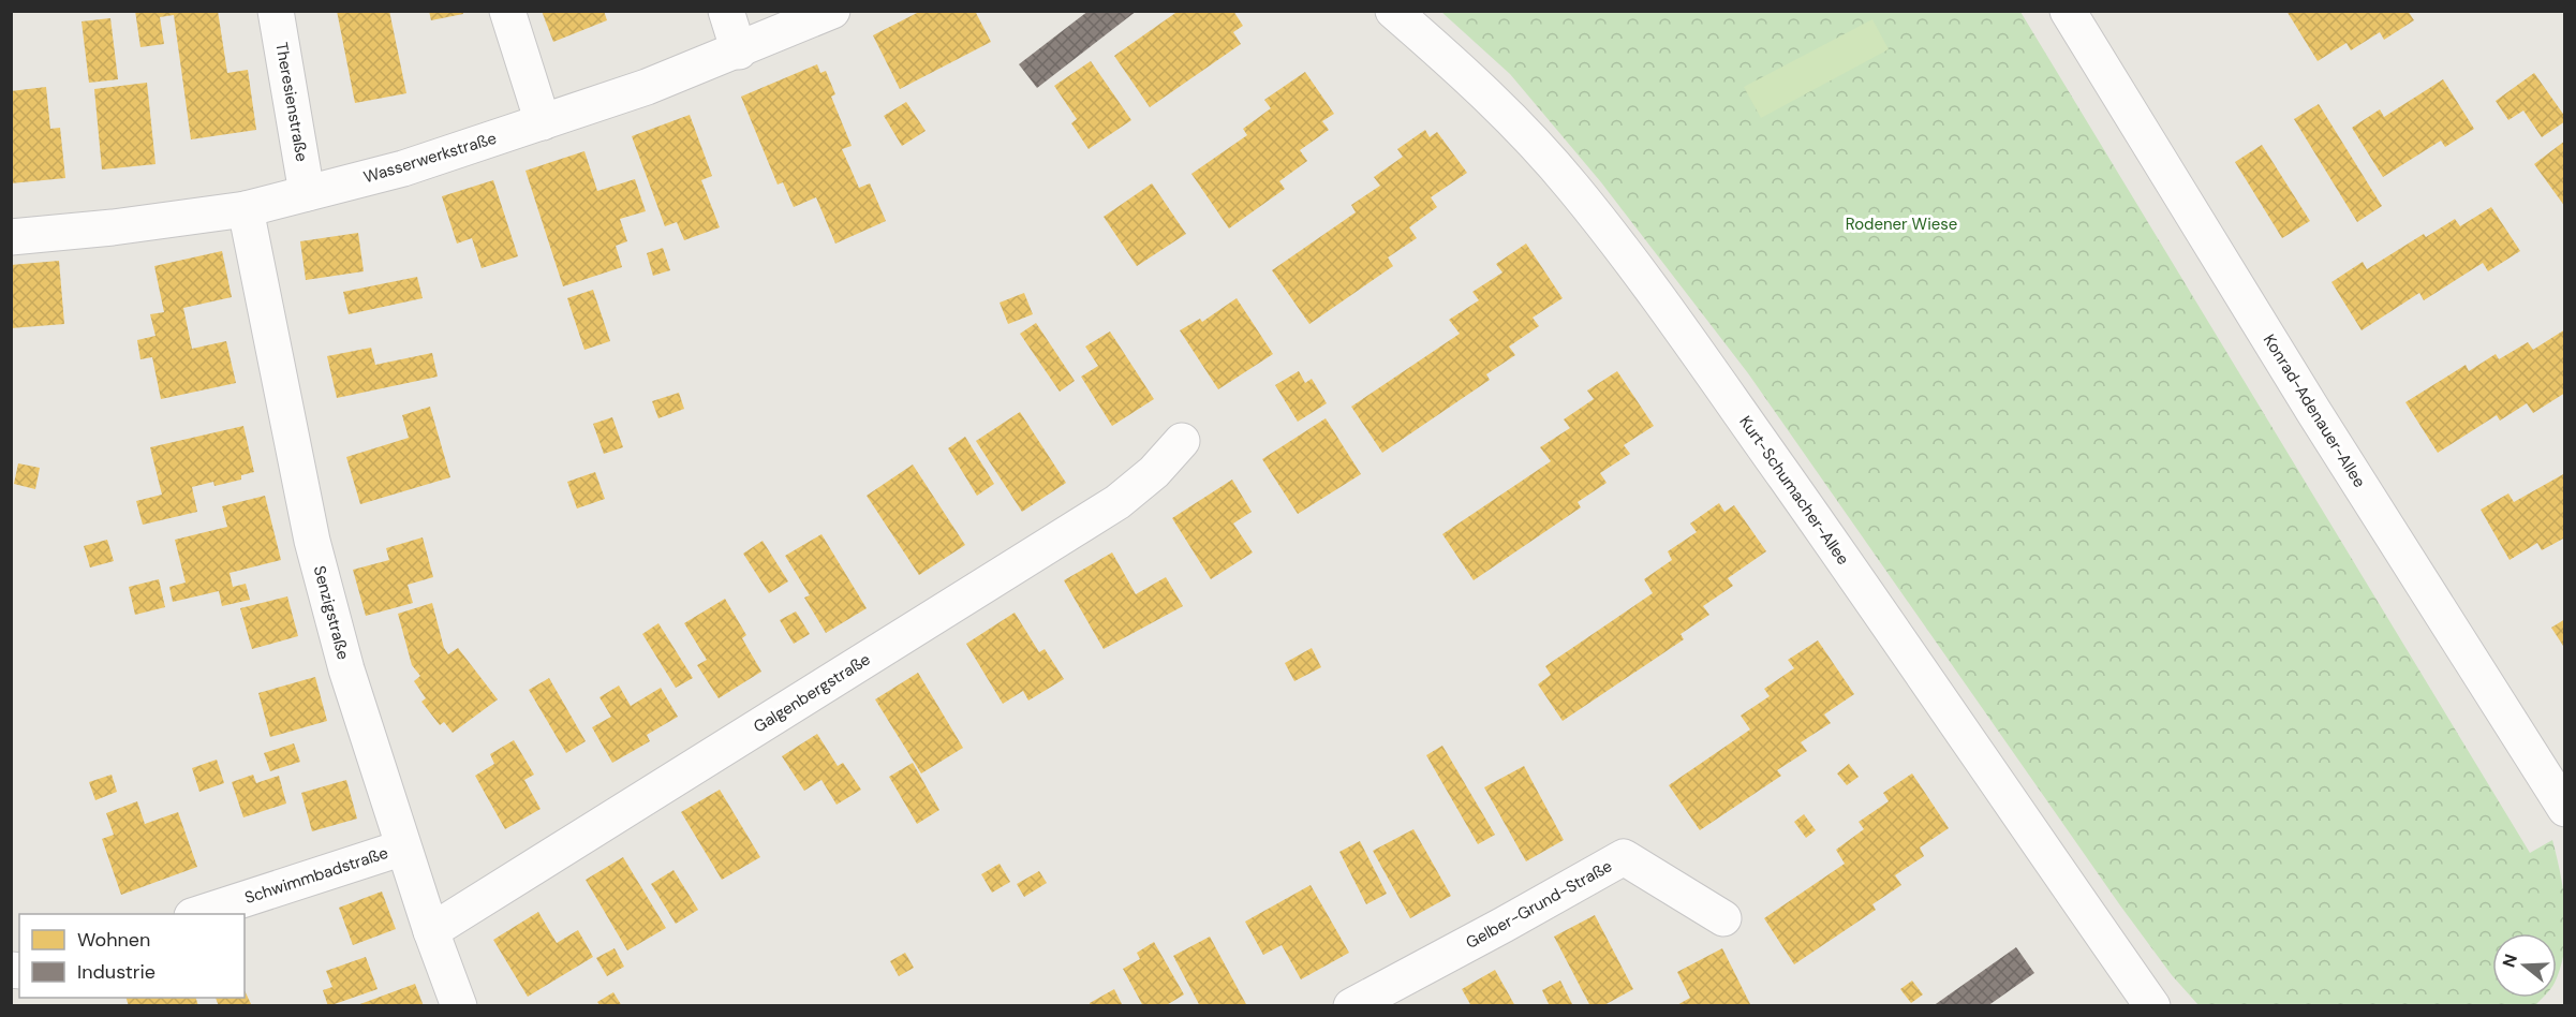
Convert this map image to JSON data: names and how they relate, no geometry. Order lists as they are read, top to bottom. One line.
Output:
{"streets":{"street":["Theresienstraße","Wasserwerkstraße","Konrad-Adenauer-Allee","Kurt-Schumacher-Allee","Senzigstraße","Galgenbergstraße","Schwimmbadstraße","Gelber-Grund-Straße"]},"crossings":[["Theresienstraße","Wasserwerkstraße"],["Wasserwerkstraße","Senzigstraße"],["Senzigstraße","Galgenbergstraße"],["Senzigstraße","Schwimmbadstraße"]],"parks":["Rodener Wiese"],"legend":["Wohnen","Industrie"],"north":"left"}
